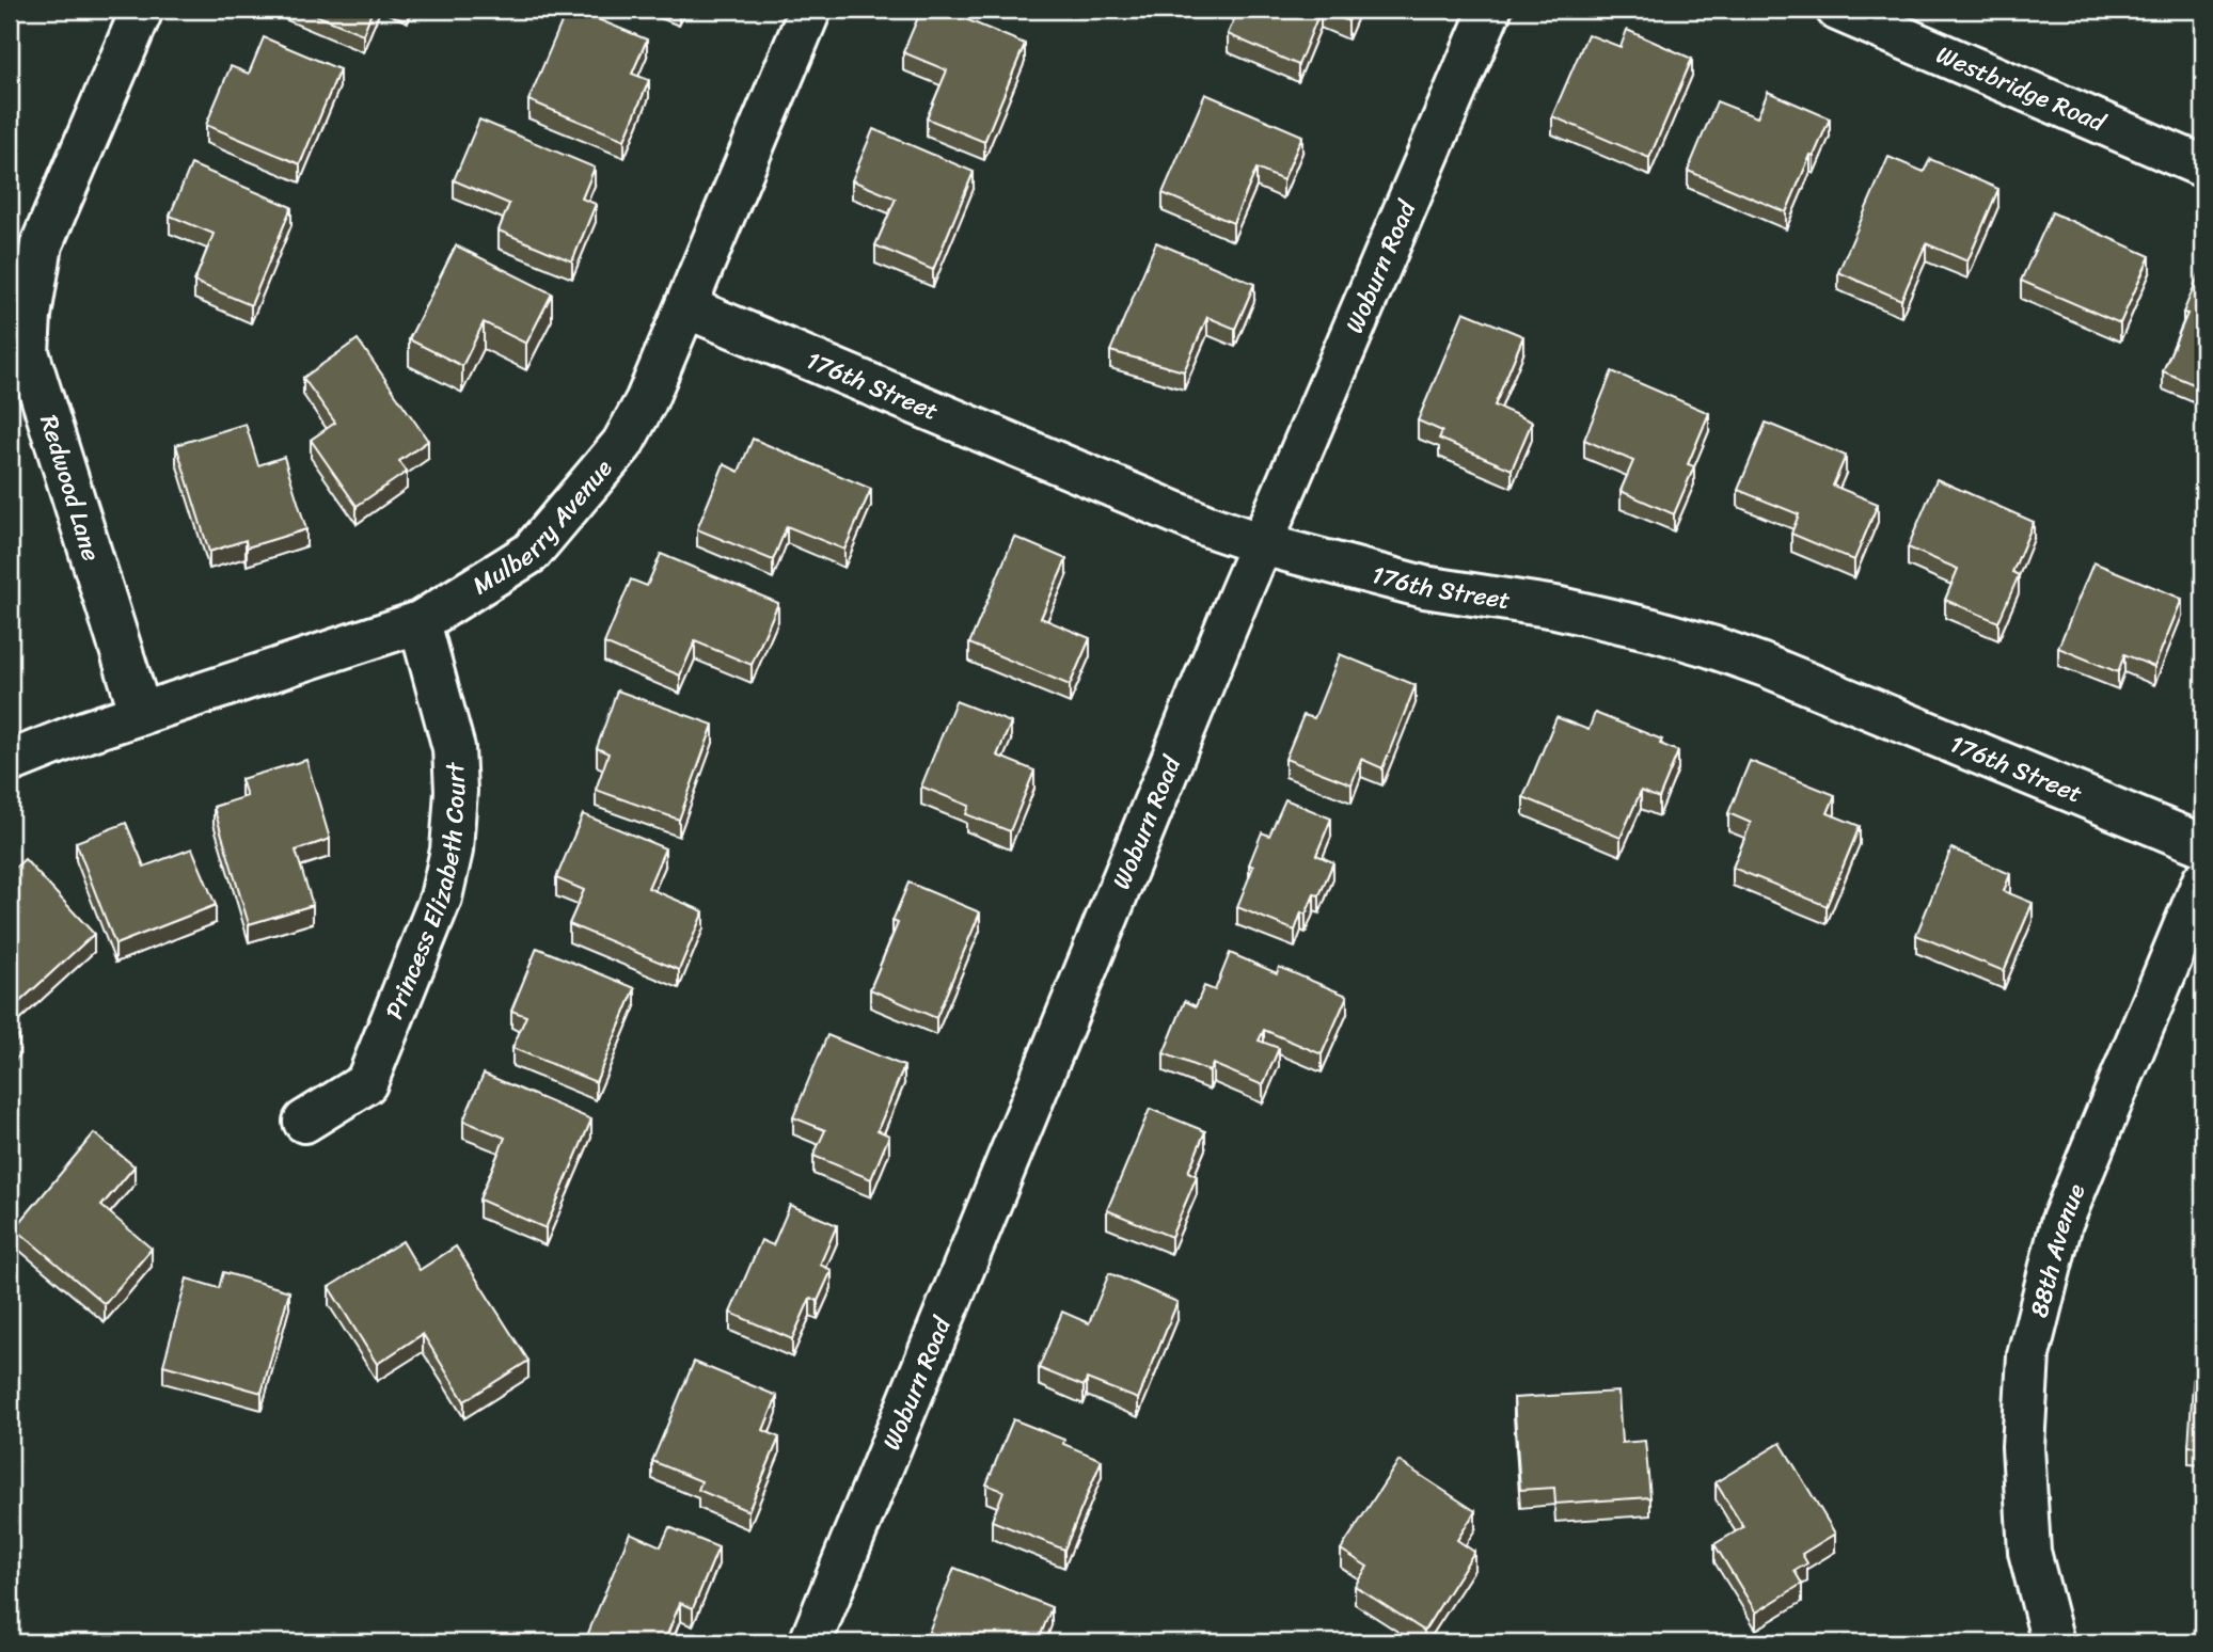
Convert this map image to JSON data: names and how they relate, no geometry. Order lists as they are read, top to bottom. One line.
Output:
{"streets":{"street":["Westbridge Road","Woburn Road","176th Street","Redwood Lane","Mulberry Avenue","Princess Elizabeth Court","88th Avenue"]},"crossings":[["Woburn Road","176th Street"],["176th Street","Mulberry Avenue"],["Redwood Lane","Mulberry Avenue"],["Mulberry Avenue","Princess Elizabeth Court"]]}
